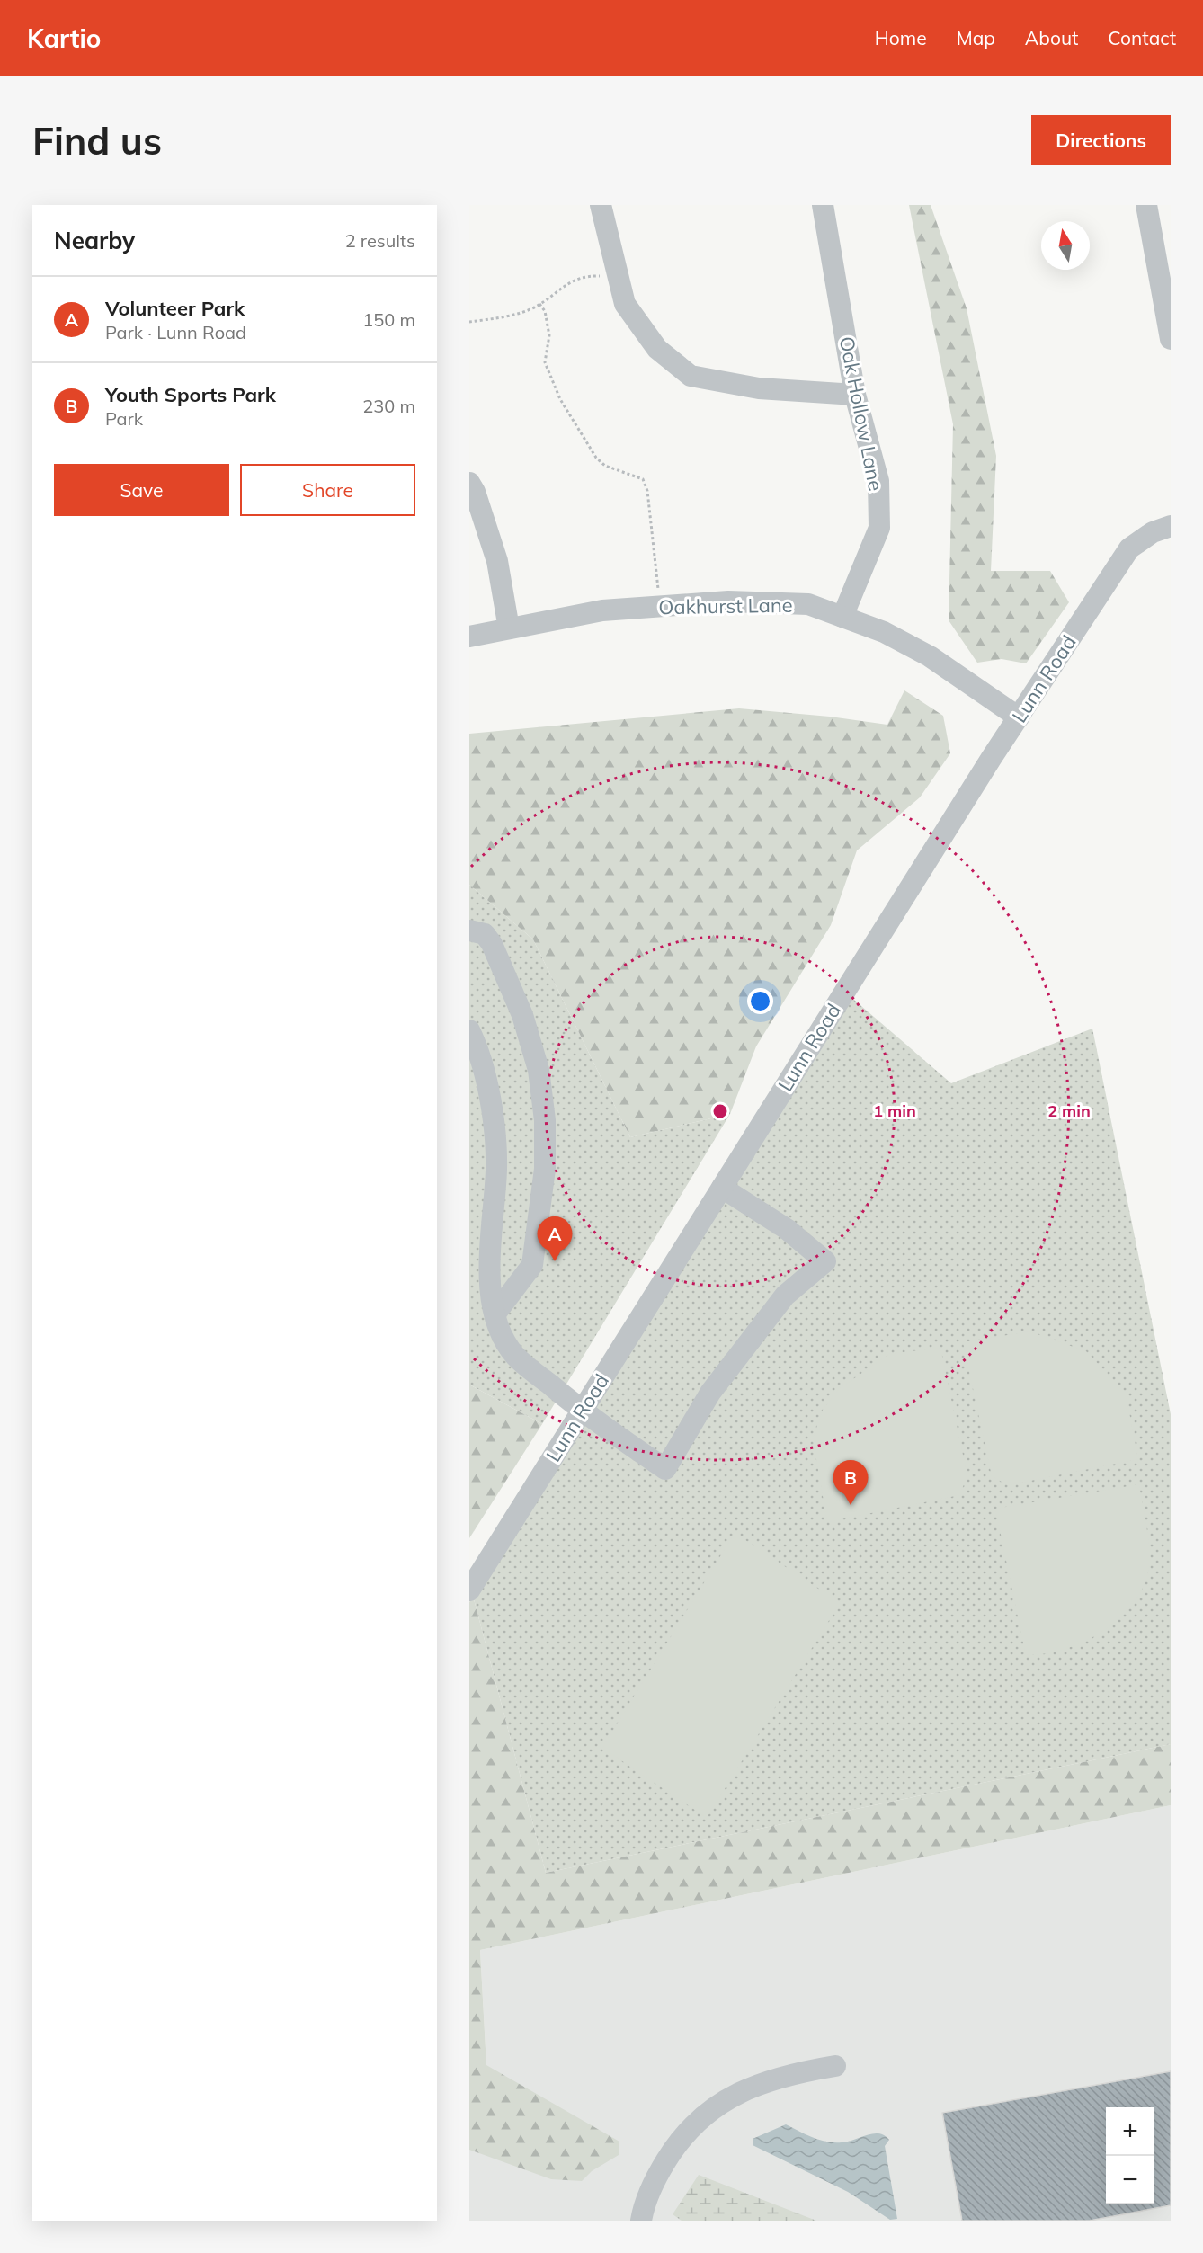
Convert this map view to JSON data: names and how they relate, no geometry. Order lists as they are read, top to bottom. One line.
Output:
{"streets":{"street":["Oak Hollow Lane","Oakhurst Lane","Lunn Road"]},"crossings":[["Oak Hollow Lane","Oakhurst Lane"],["Oakhurst Lane","Lunn Road"]],"north":"top","page":{"header":"Kartio","nav":["Home","Map","About","Contact"],"buttons":["Directions",["Save","Share"]],"title":"Find us","heading":["Nearby","2 results"],"list":[{"mark":"A","name":"Volunteer Park","note":"Park · Lunn Road","value":"150 m"},{"mark":"B","name":"Youth Sports Park","note":"Park","value":"230 m"}],"pins":["A","B"],"map_buttons":["+","−"]},"rings":["1 min","2 min"]}
